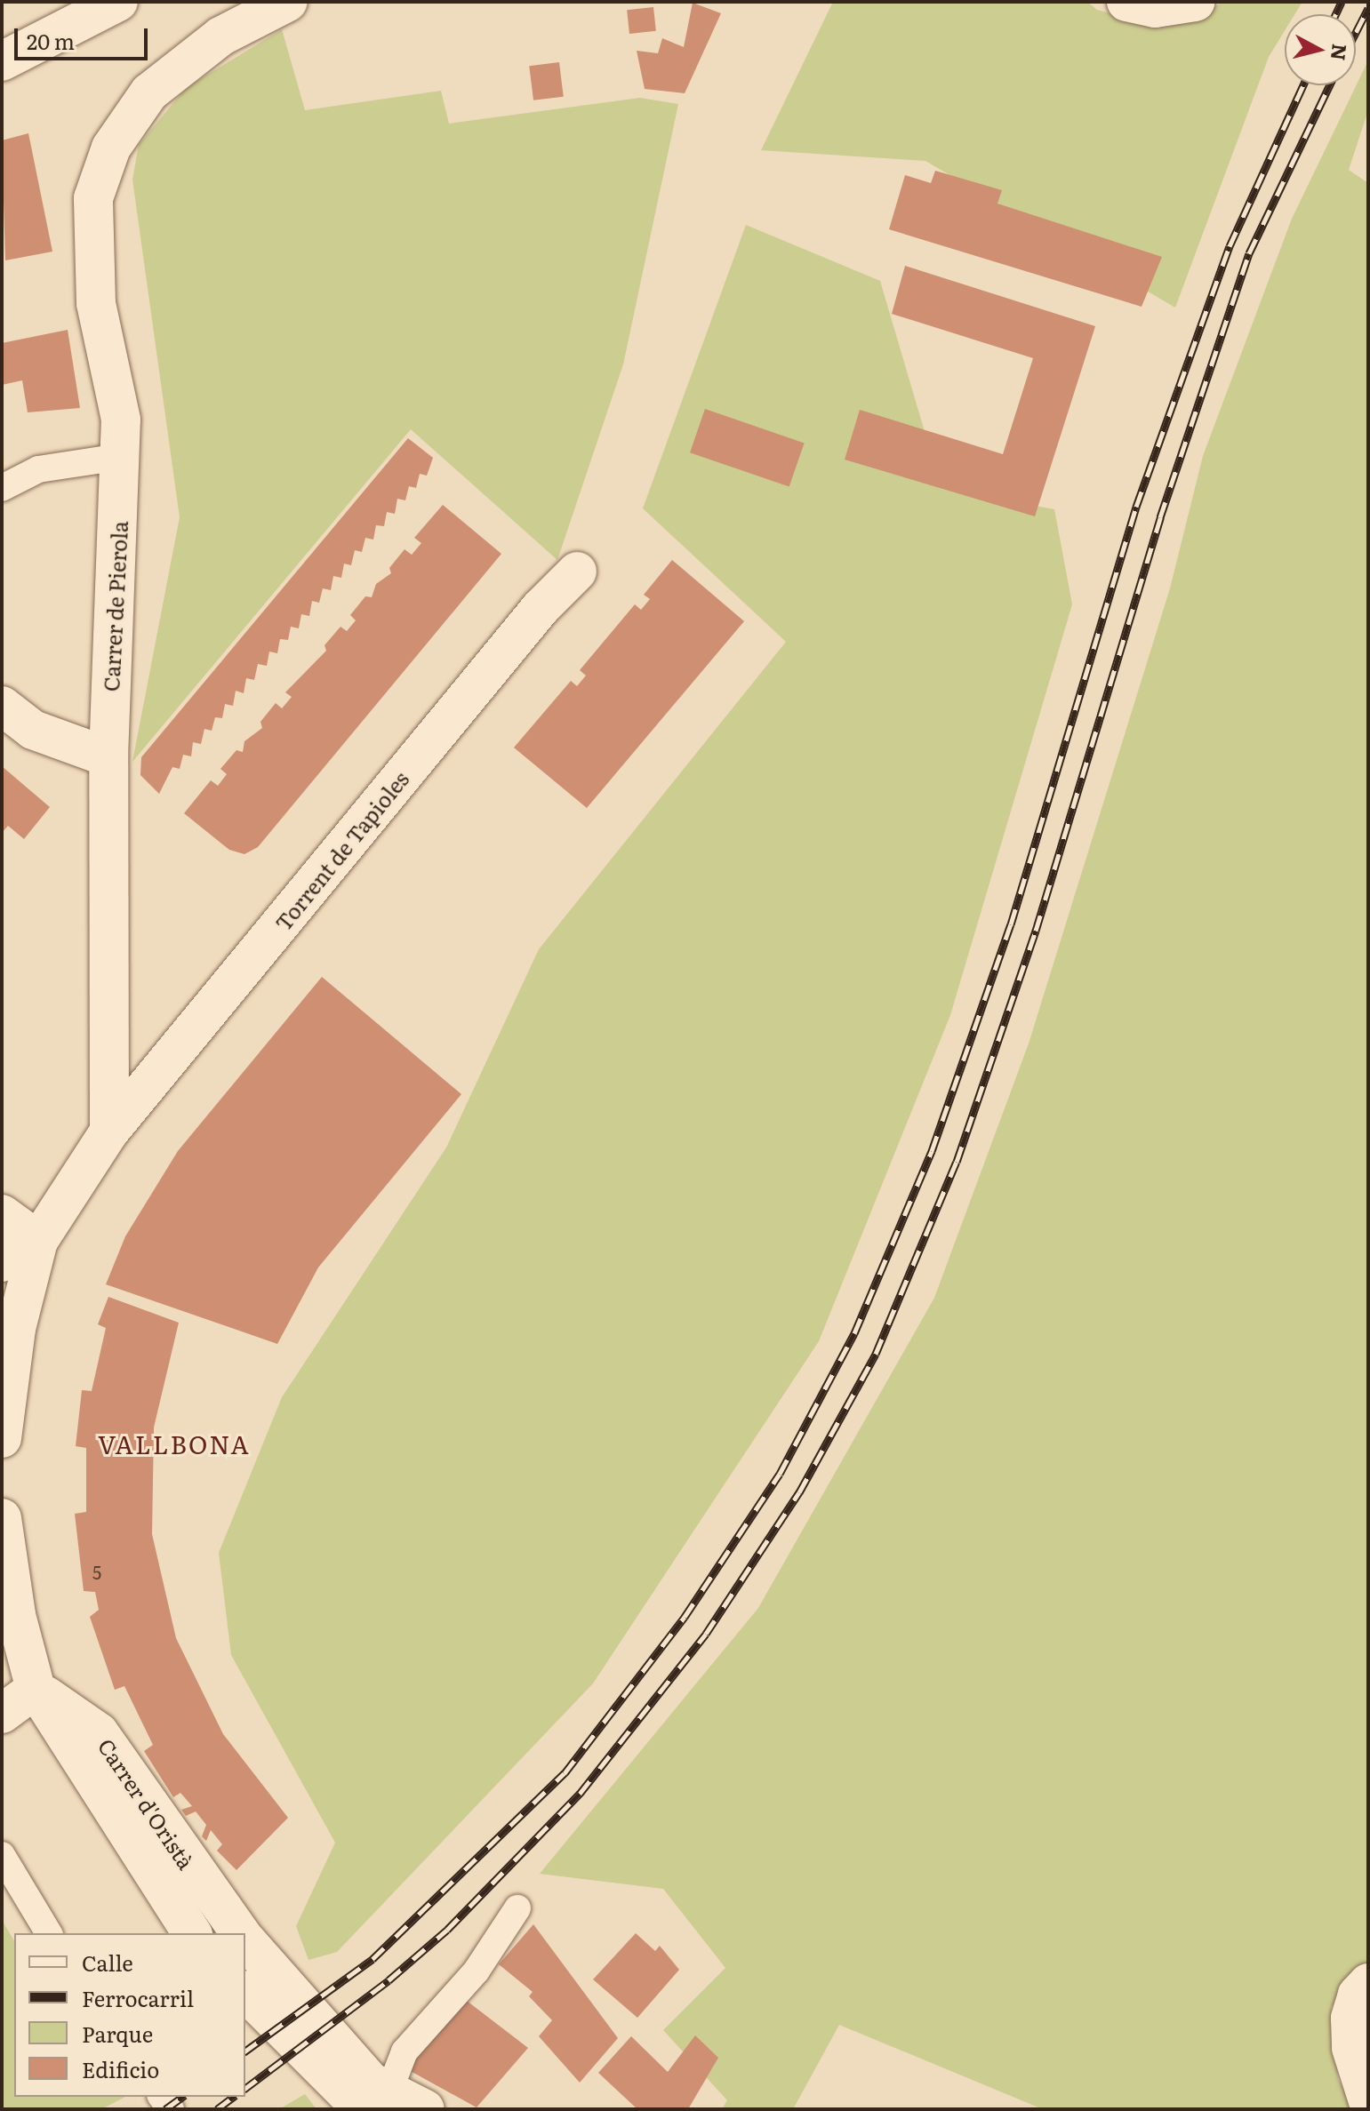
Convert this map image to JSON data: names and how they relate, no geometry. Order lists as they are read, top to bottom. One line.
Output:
{"streets":{"street":["Carrer de Pierola","Torrent de Tapioles","Carrer d'Oristà"]},"crossings":[["Carrer de Pierola","Torrent de Tapioles"]],"districts":["VALLBONA"],"house_numbers":["5"],"legend":["Calle","Ferrocarril","Parque","Edificio"],"scale_bar":"20 m","north":"right"}
